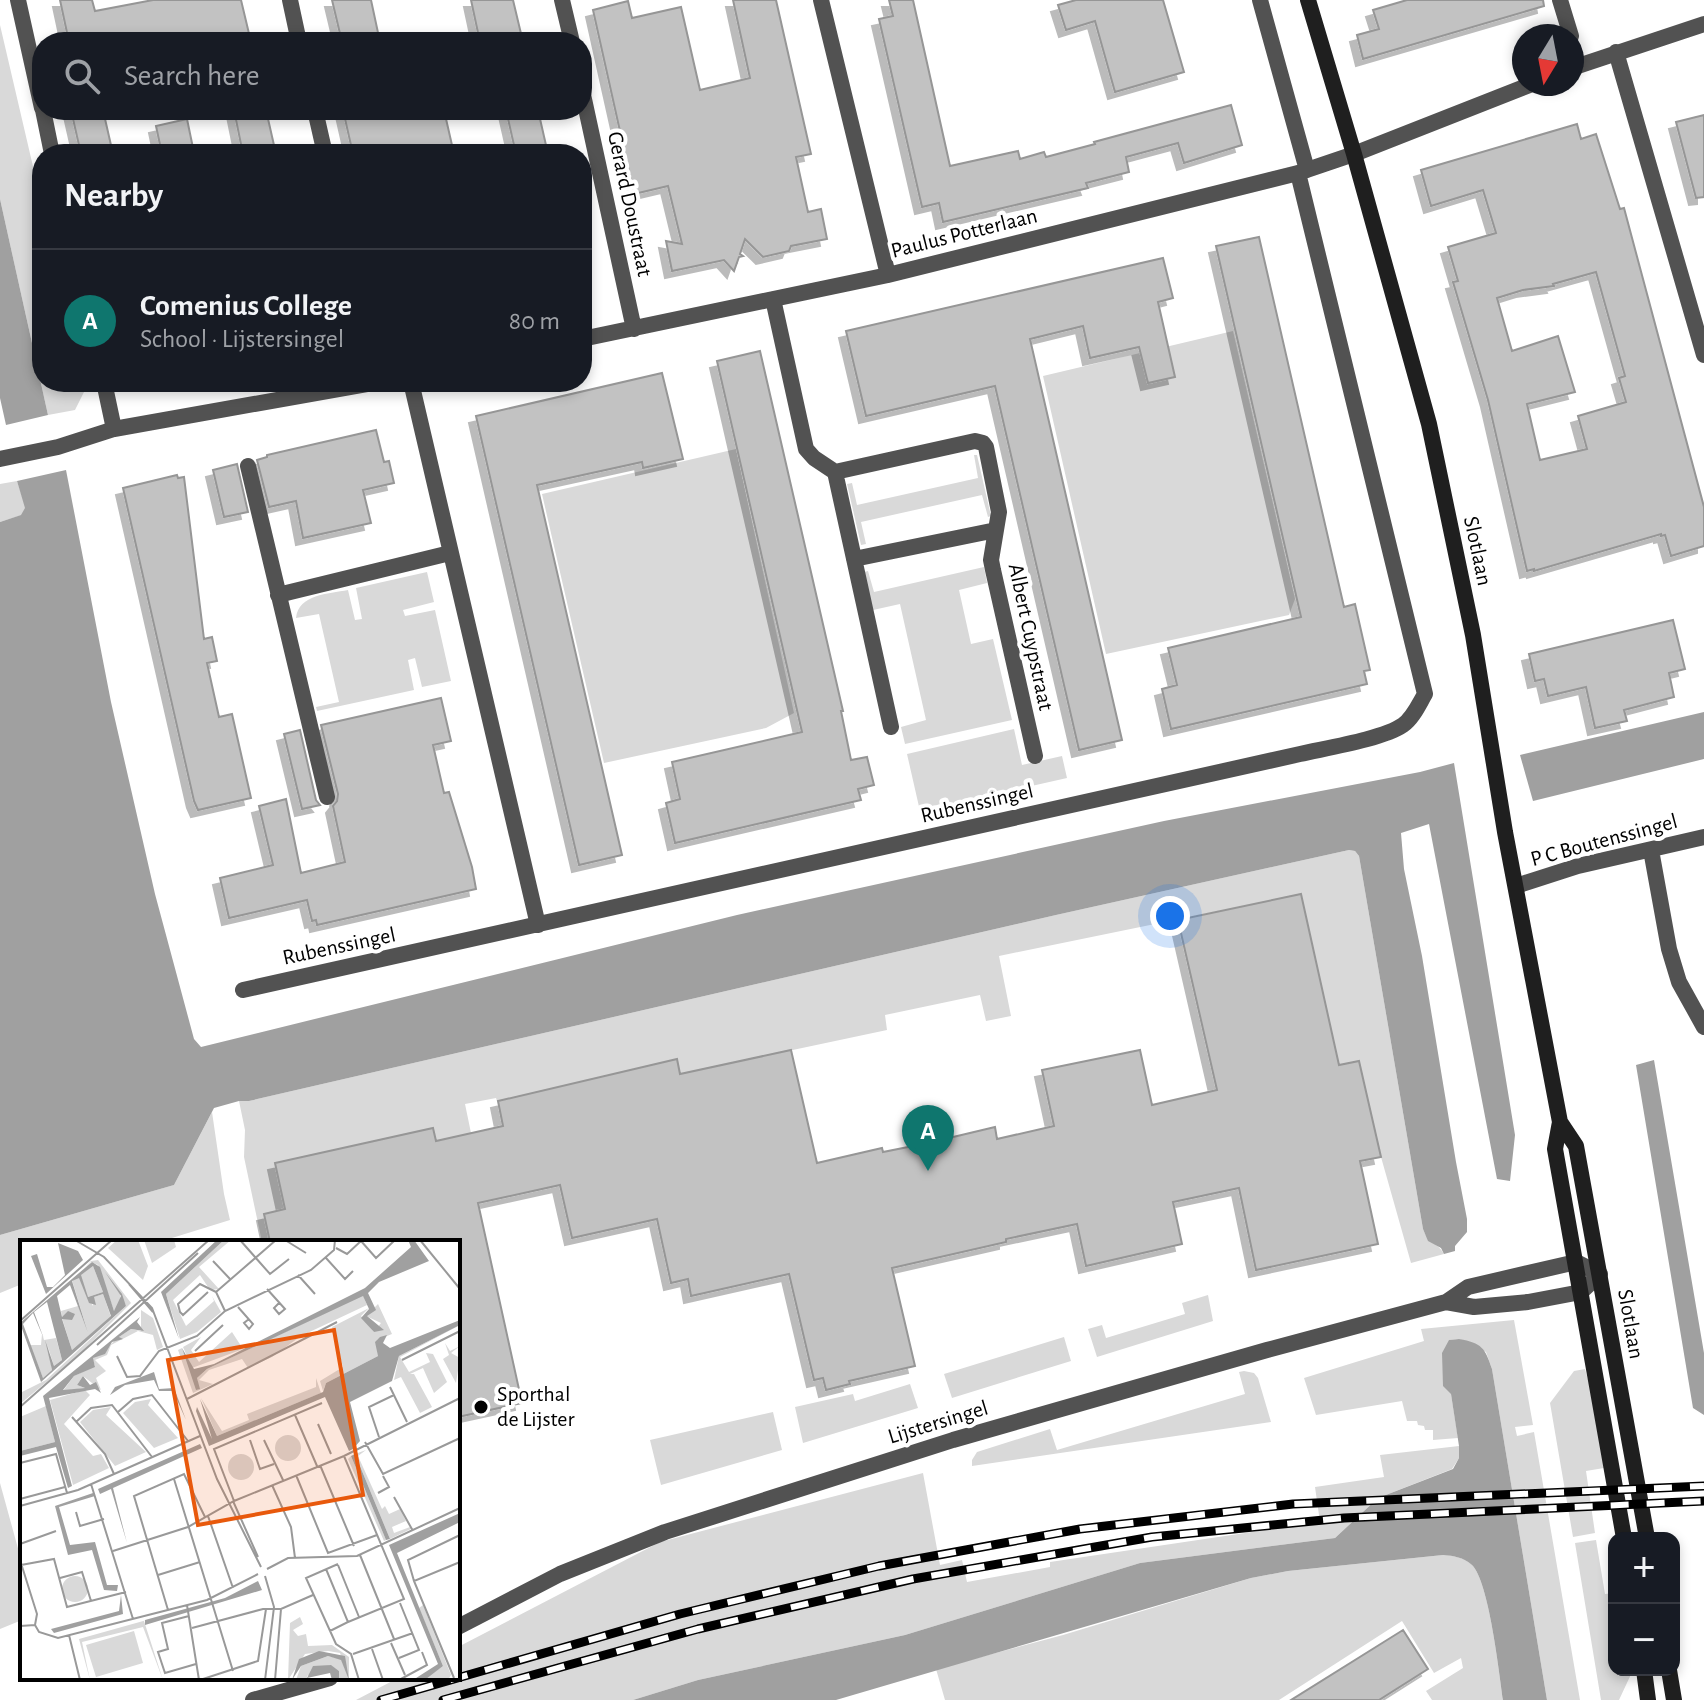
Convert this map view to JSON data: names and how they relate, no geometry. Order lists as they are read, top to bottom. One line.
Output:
{"streets":{"street":["Gerard Doustraat","Paulus Potterlaan","Slotlaan","Albert Cuypstraat","Rubenssingel","P C Boutenssingel","Lijstersingel"]},"crossings":[["Gerard Doustraat","Paulus Potterlaan"],["Paulus Potterlaan","Slotlaan"],["Paulus Potterlaan","Rubenssingel"],["Slotlaan","P C Boutenssingel"],["Slotlaan","Lijstersingel"]],"places":["Sporthal de Lijster"],"north":"bottom","page":{"search":"Search here","heading":"Nearby","list":[{"mark":"A","name":"Comenius College","note":"School · Lijstersingel","value":"80 m"}],"pins":"A","map_buttons":["+","−"]}}
